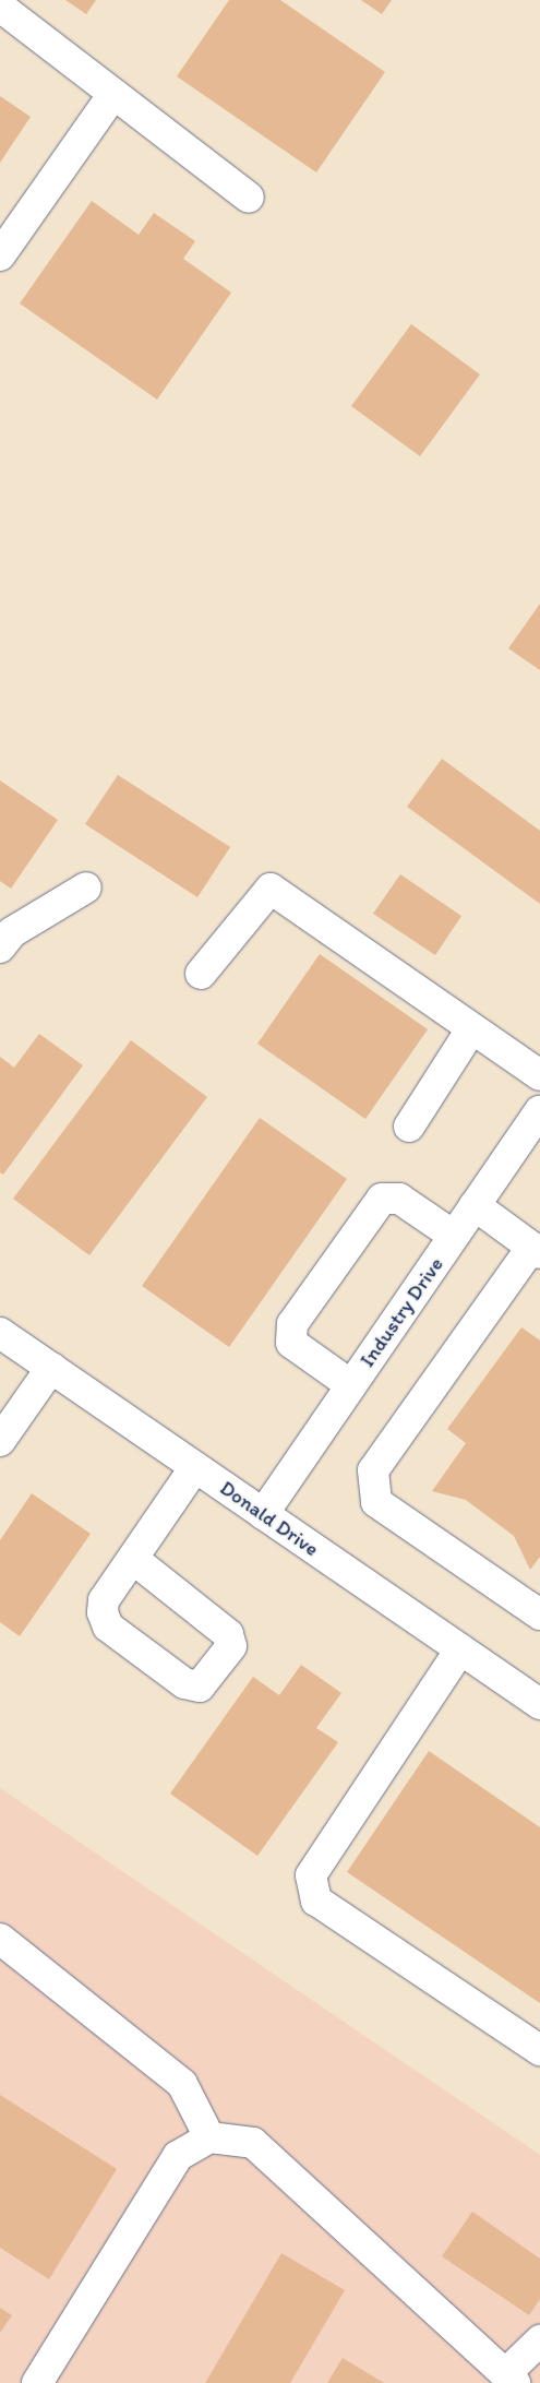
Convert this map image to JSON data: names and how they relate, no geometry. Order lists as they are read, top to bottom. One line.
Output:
{"streets":{"street":["Industry Drive","Donald Drive"]},"crossings":[["Industry Drive","Donald Drive"]]}
